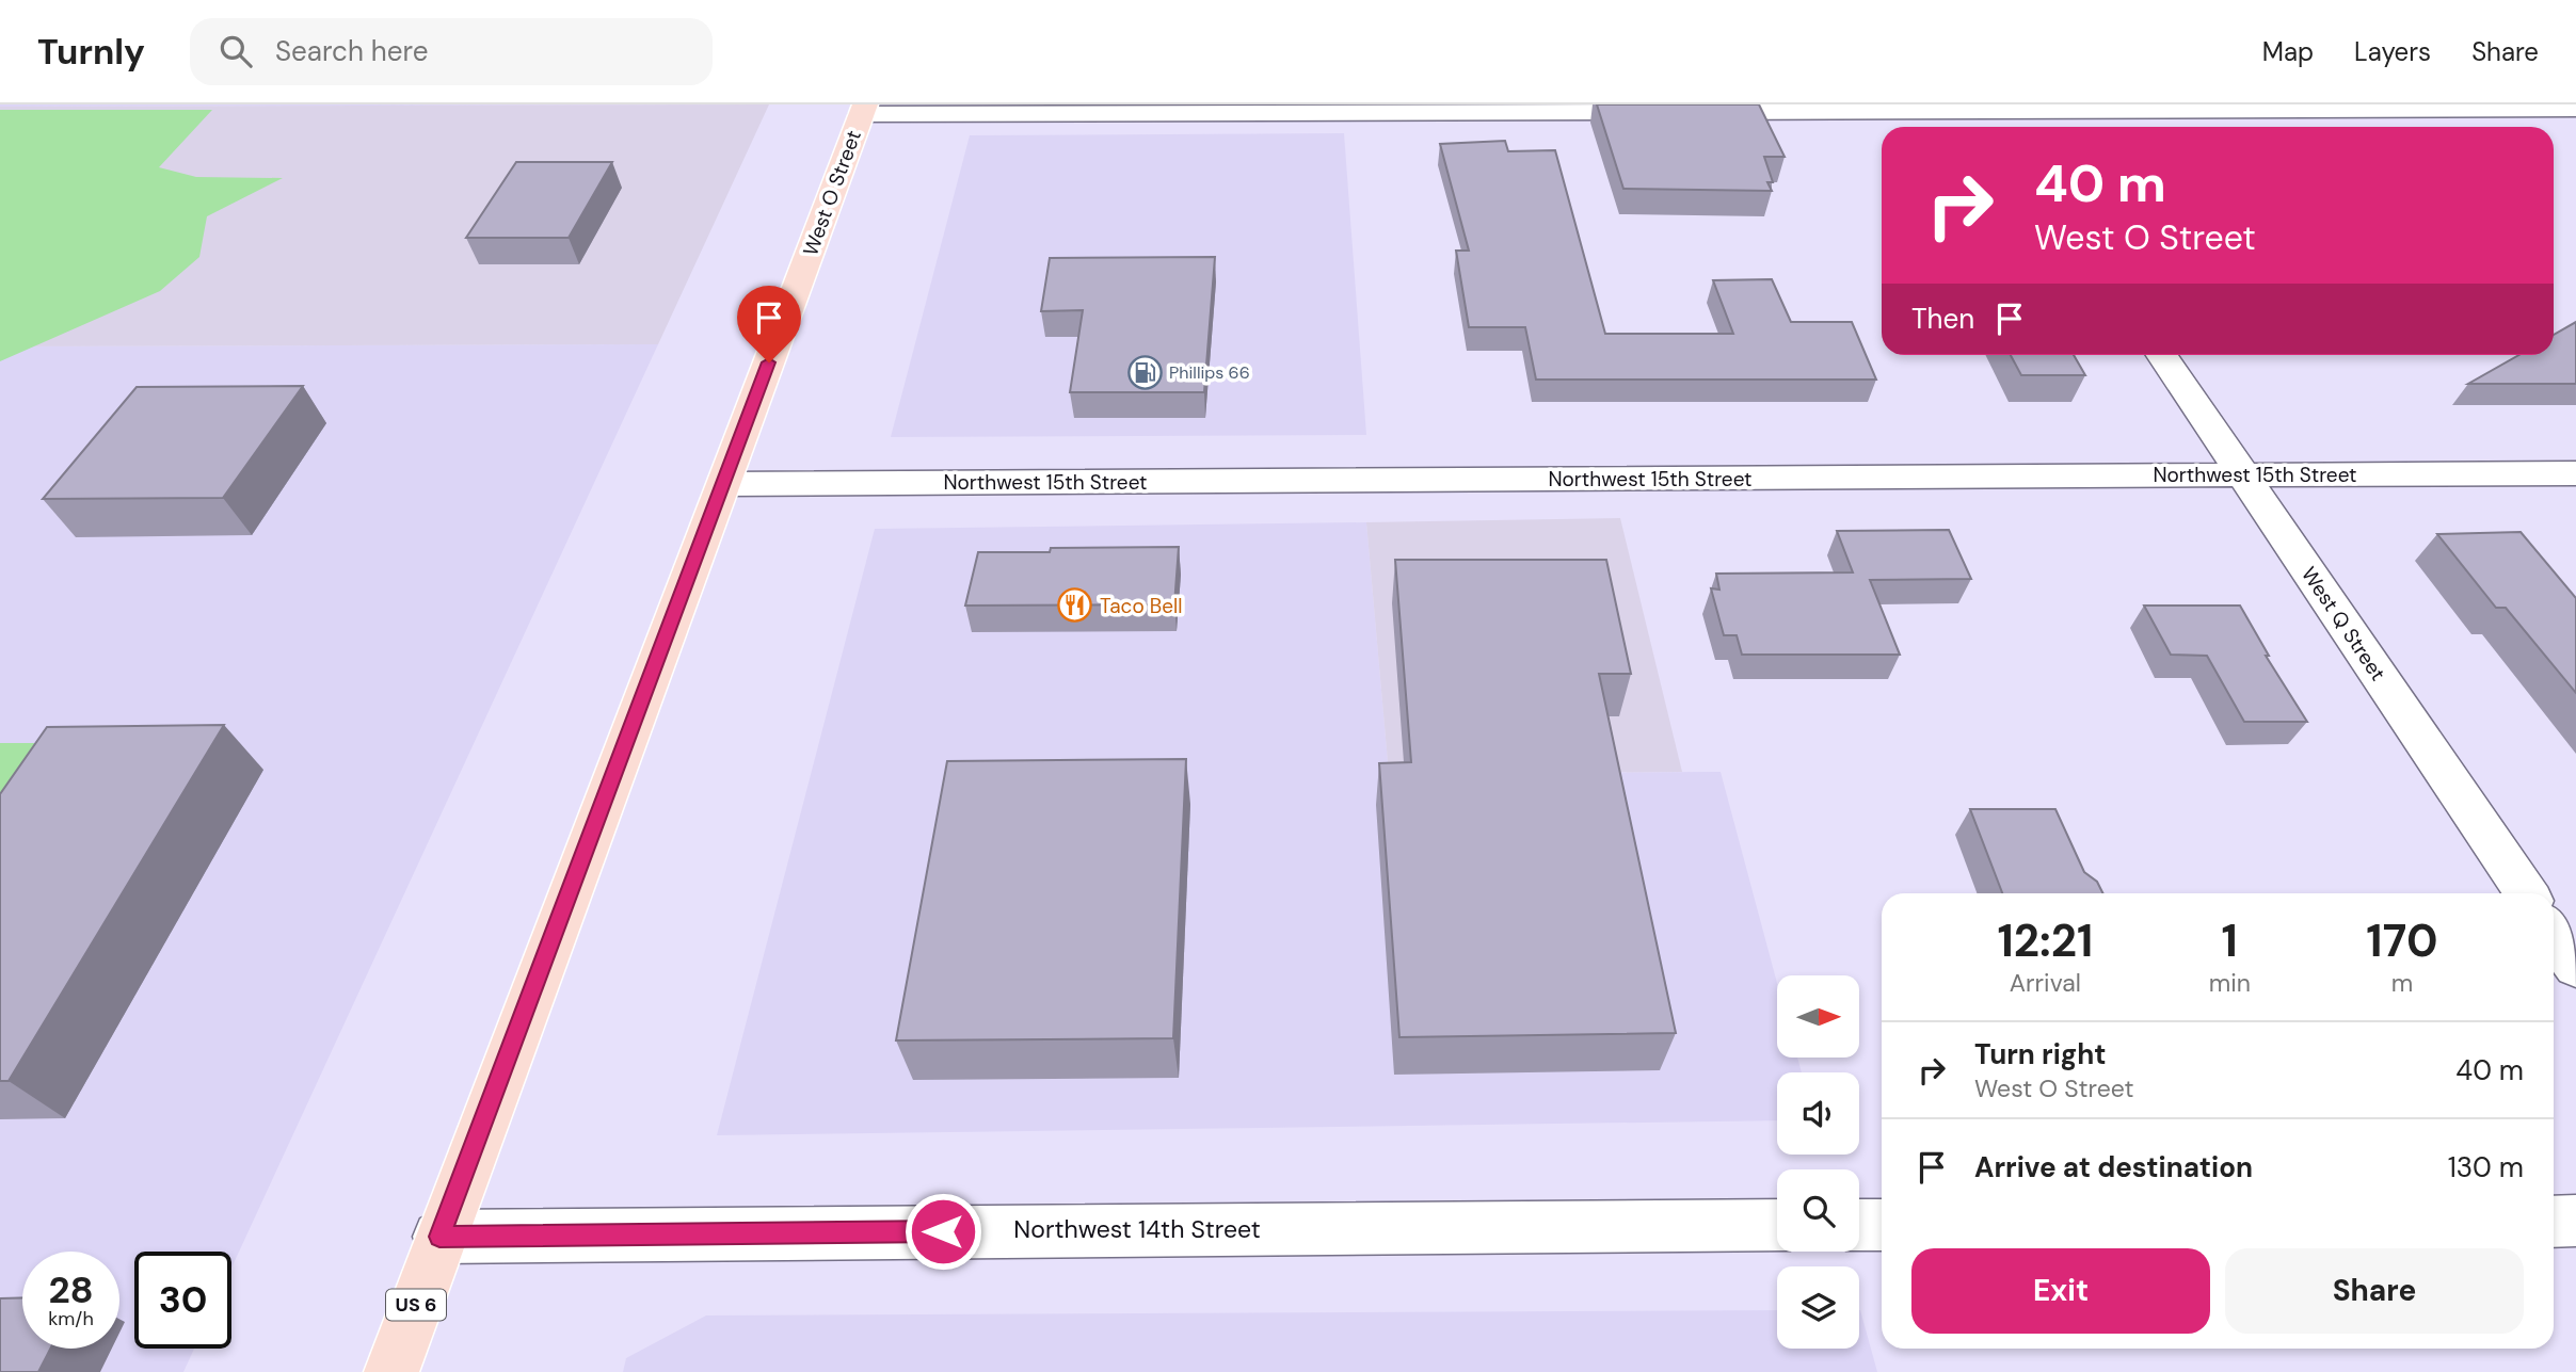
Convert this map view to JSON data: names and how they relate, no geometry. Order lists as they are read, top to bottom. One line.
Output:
{"streets":{"main road":["West O Street","US 6"],"street":["Northwest 15th Street","West Q Street","Northwest 14th Street"]},"crossings":[["West O Street","Northwest 15th Street"],["West O Street","Northwest 14th Street"],["Northwest 15th Street","West Q Street"]],"places":{"fuel station":["Phillips 66"],"restaurant":["Taco Bell"]},"north":"right","page":{"header":"Turnly","search":"Search here","nav":["Map","Layers","Share"],"turn":["40 m","West O Street"],"then":"Then","eta":["12:21","Arrival","1","min","170","m"],"list":[{"name":"Turn right","note":"West O Street","value":"40 m"},{"name":"Arrive at destination","value":"130 m"}],"buttons":["Exit","Share"],"speed":"28 km/h","limit":"30"}}
